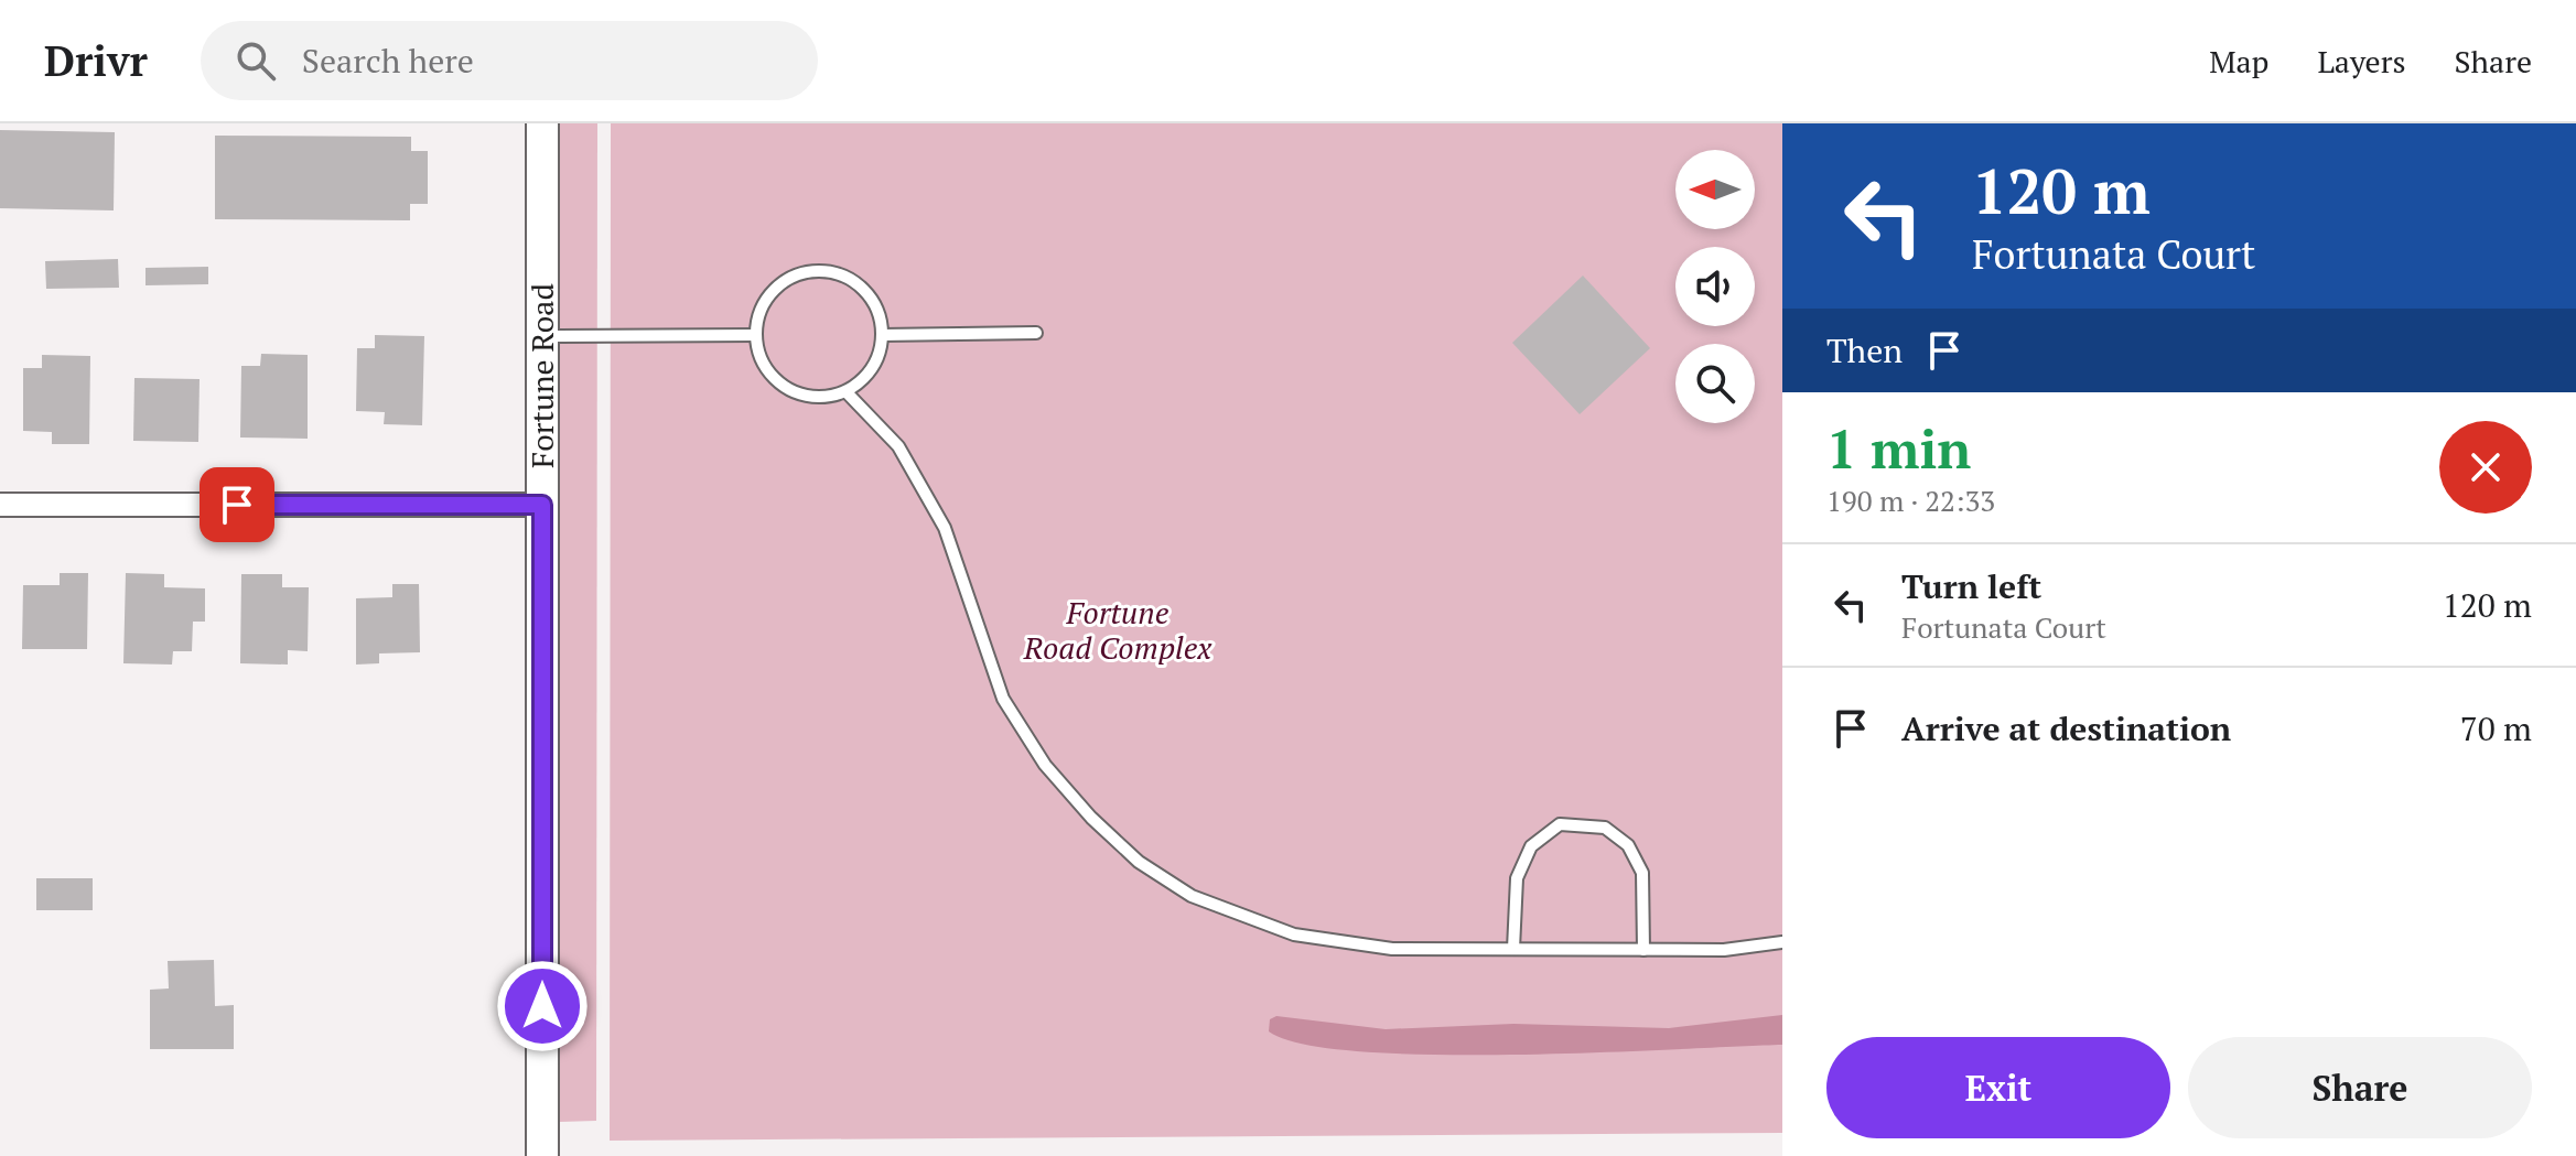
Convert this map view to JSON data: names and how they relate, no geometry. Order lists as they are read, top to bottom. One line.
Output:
{"streets":{"street":["Fortune Road"]},"parks":["Fortune Road Complex"],"north":"left","page":{"header":"Drivr","search":"Search here","nav":["Map","Layers","Share"],"turn":["120 m","Fortunata Court"],"then":"Then","heading":["1 min","190 m · 22:33"],"list":[{"name":"Turn left","note":"Fortunata Court","value":"120 m"},{"name":"Arrive at destination","value":"70 m"}],"buttons":["Exit","Share"]}}
